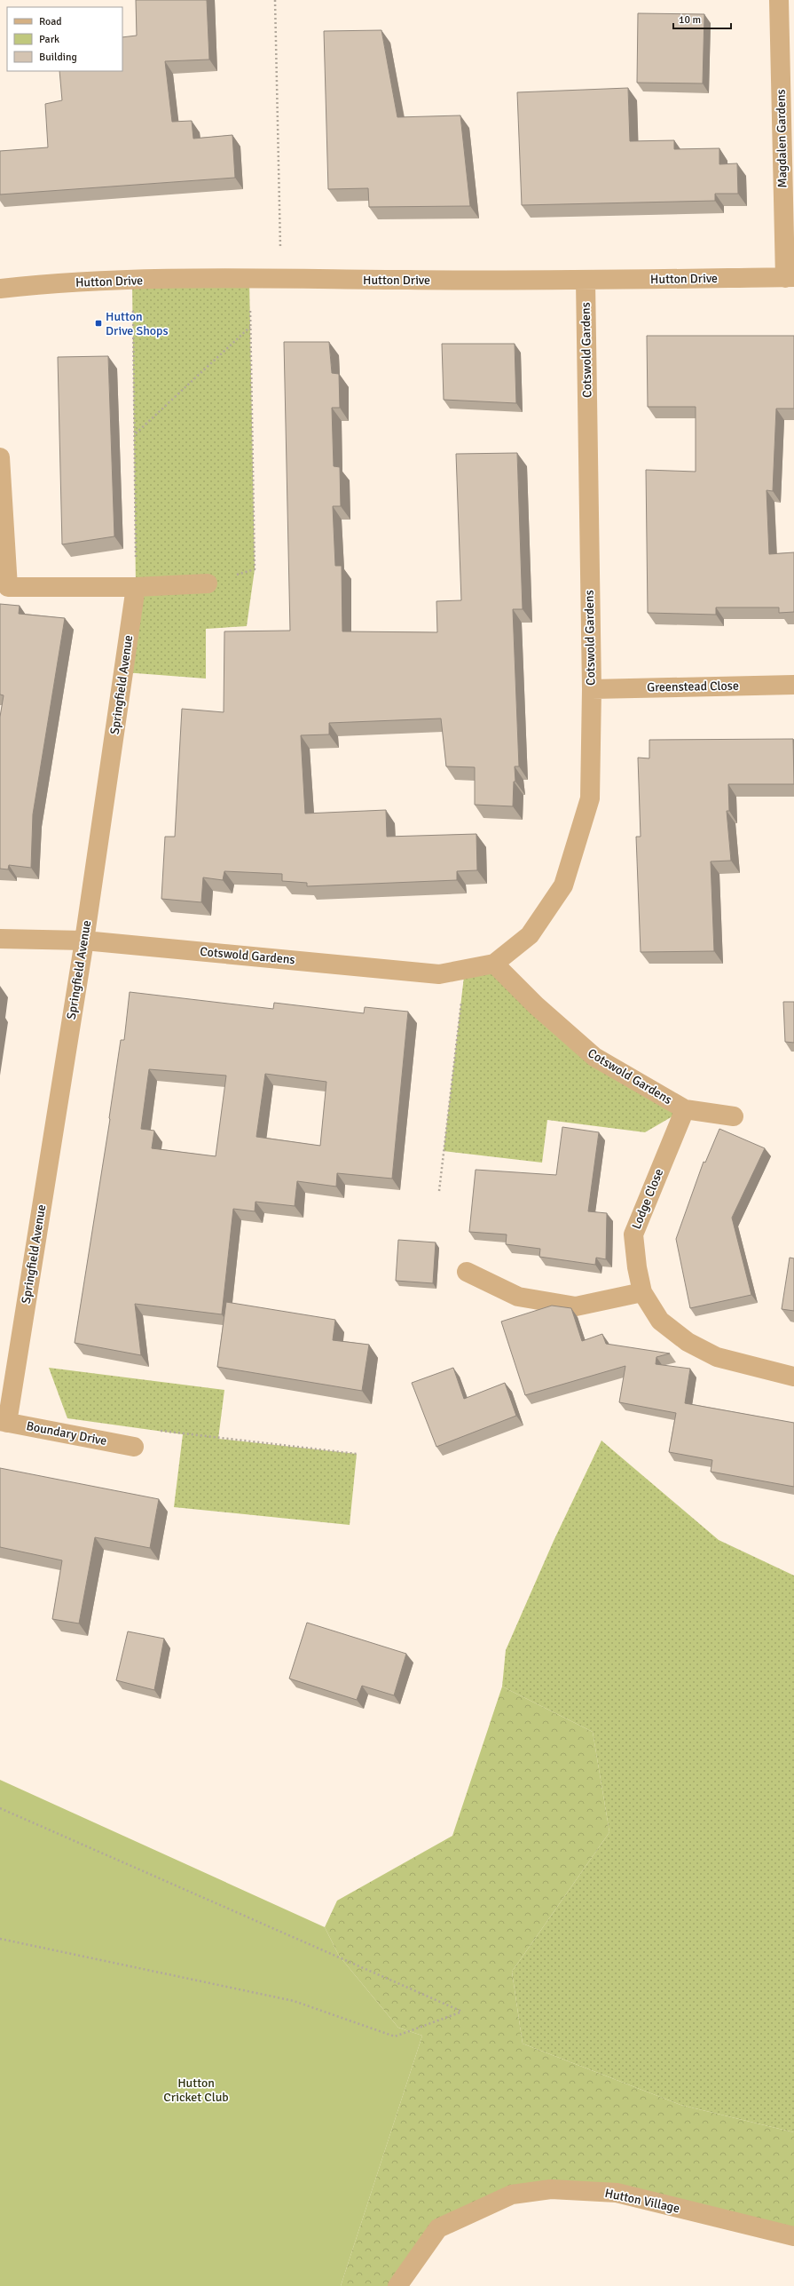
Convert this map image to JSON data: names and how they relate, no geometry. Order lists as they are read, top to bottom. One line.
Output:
{"streets":{"street":["Magdalen Gardens","Hutton Drive","Cotswold Gardens","Springfield Avenue","Greenstead Close","Lodge Close","Boundary Drive","Hutton Village"]},"crossings":[["Magdalen Gardens","Hutton Drive"],["Hutton Drive","Cotswold Gardens"],["Cotswold Gardens","Springfield Avenue"],["Cotswold Gardens","Greenstead Close"],["Cotswold Gardens","Lodge Close"],["Springfield Avenue","Boundary Drive"]],"parks":["Hutton Cricket Club"],"places":{"transit":["Hutton Drive Shops"]},"legend":["Road","Park","Building"],"scale_bar":"10 m"}
